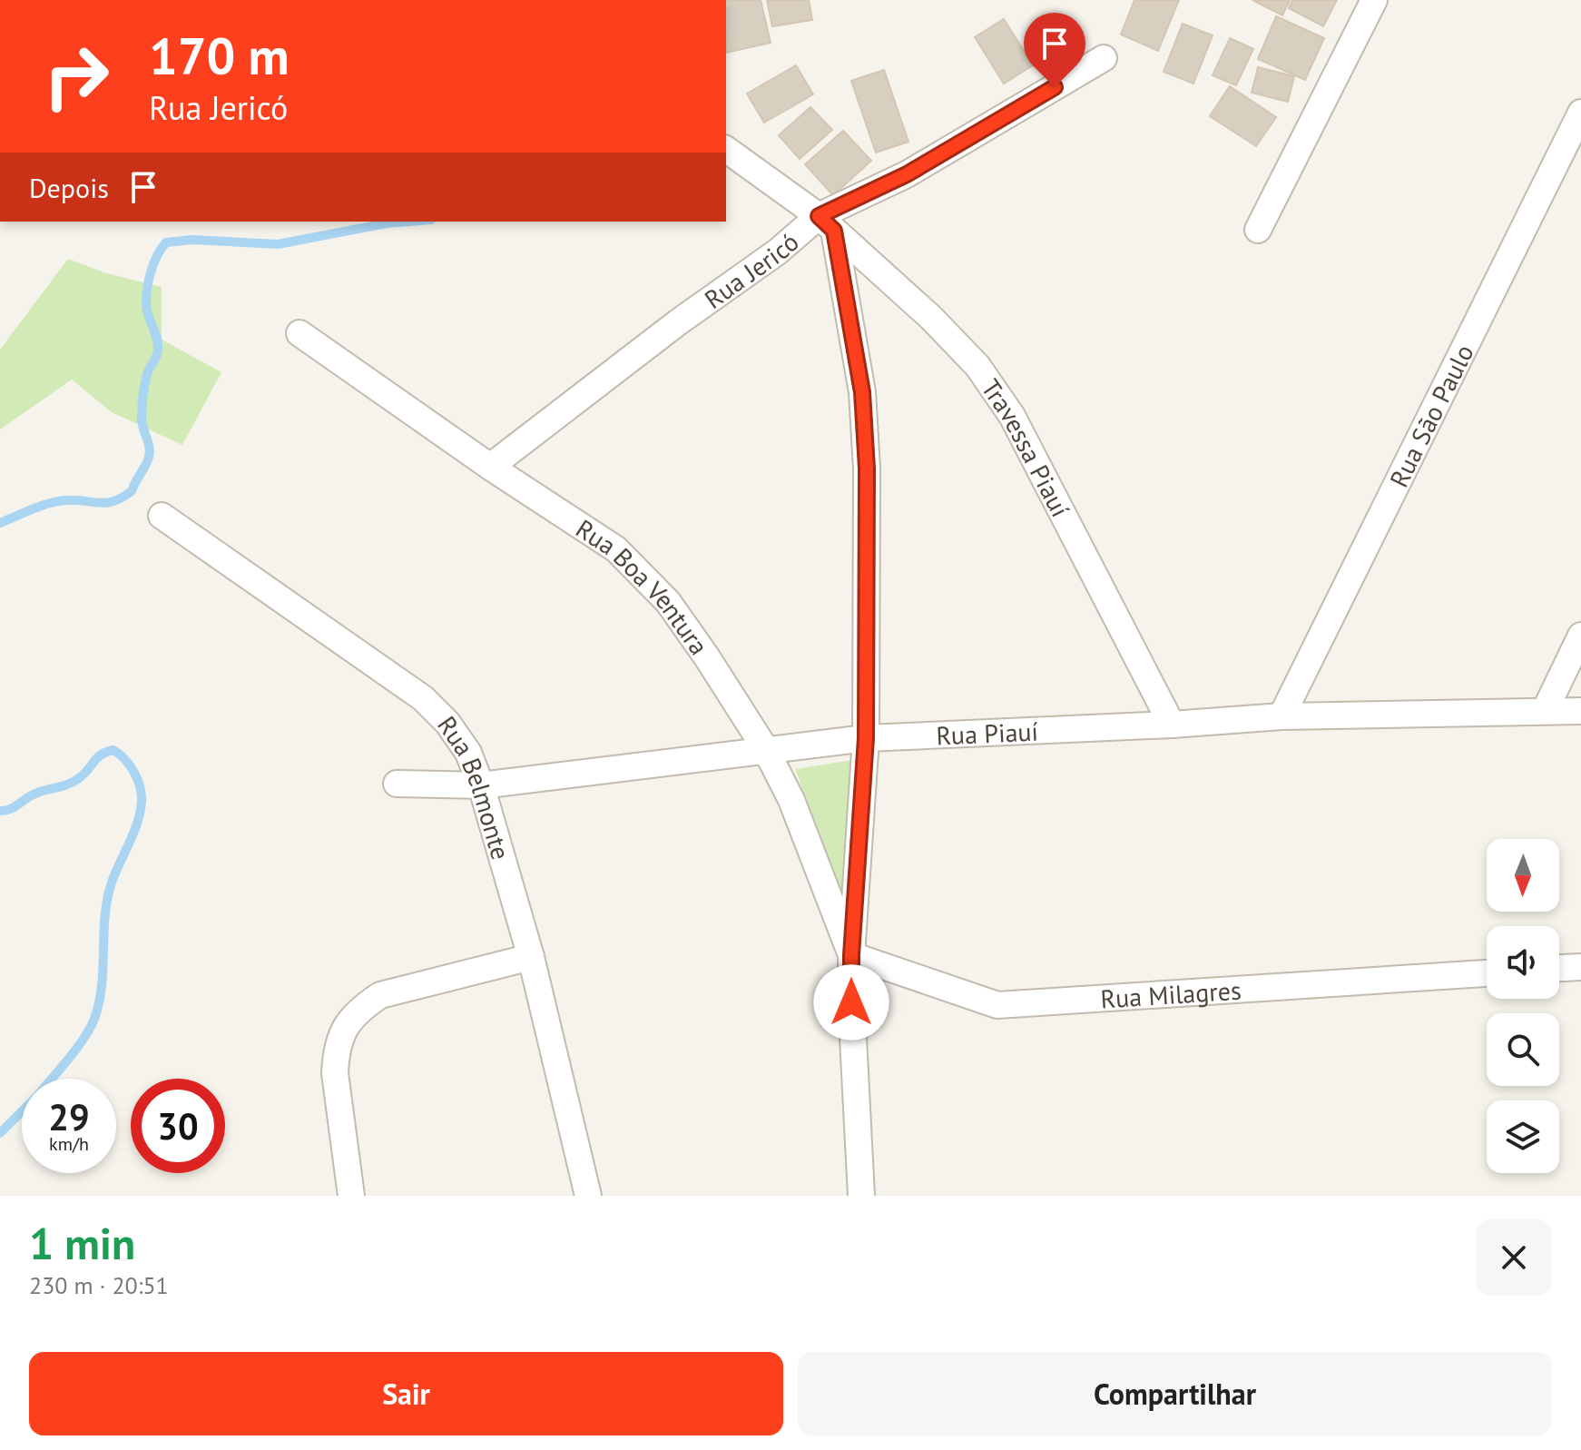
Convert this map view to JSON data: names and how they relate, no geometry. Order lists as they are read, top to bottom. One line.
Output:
{"streets":{"street":["Rua Jericó","Rua São Paulo","Travessa Piauí","Rua Boa Ventura","Rua Piauí","Rua Belmonte","Rua Milagres"]},"crossings":[["Rua Jericó","Travessa Piauí"],["Rua Jericó","Rua Boa Ventura"],["Rua São Paulo","Rua Piauí"],["Travessa Piauí","Rua Piauí"],["Rua Boa Ventura","Rua Piauí"],["Rua Boa Ventura","Rua Milagres"],["Rua Piauí","Rua Belmonte"]],"north":"bottom","page":{"turn":["170 m","Rua Jericó"],"then":"Depois","speed":"29 km/h","limit":"30","heading":["1 min","230 m · 20:51"],"buttons":["Sair","Compartilhar"]}}
